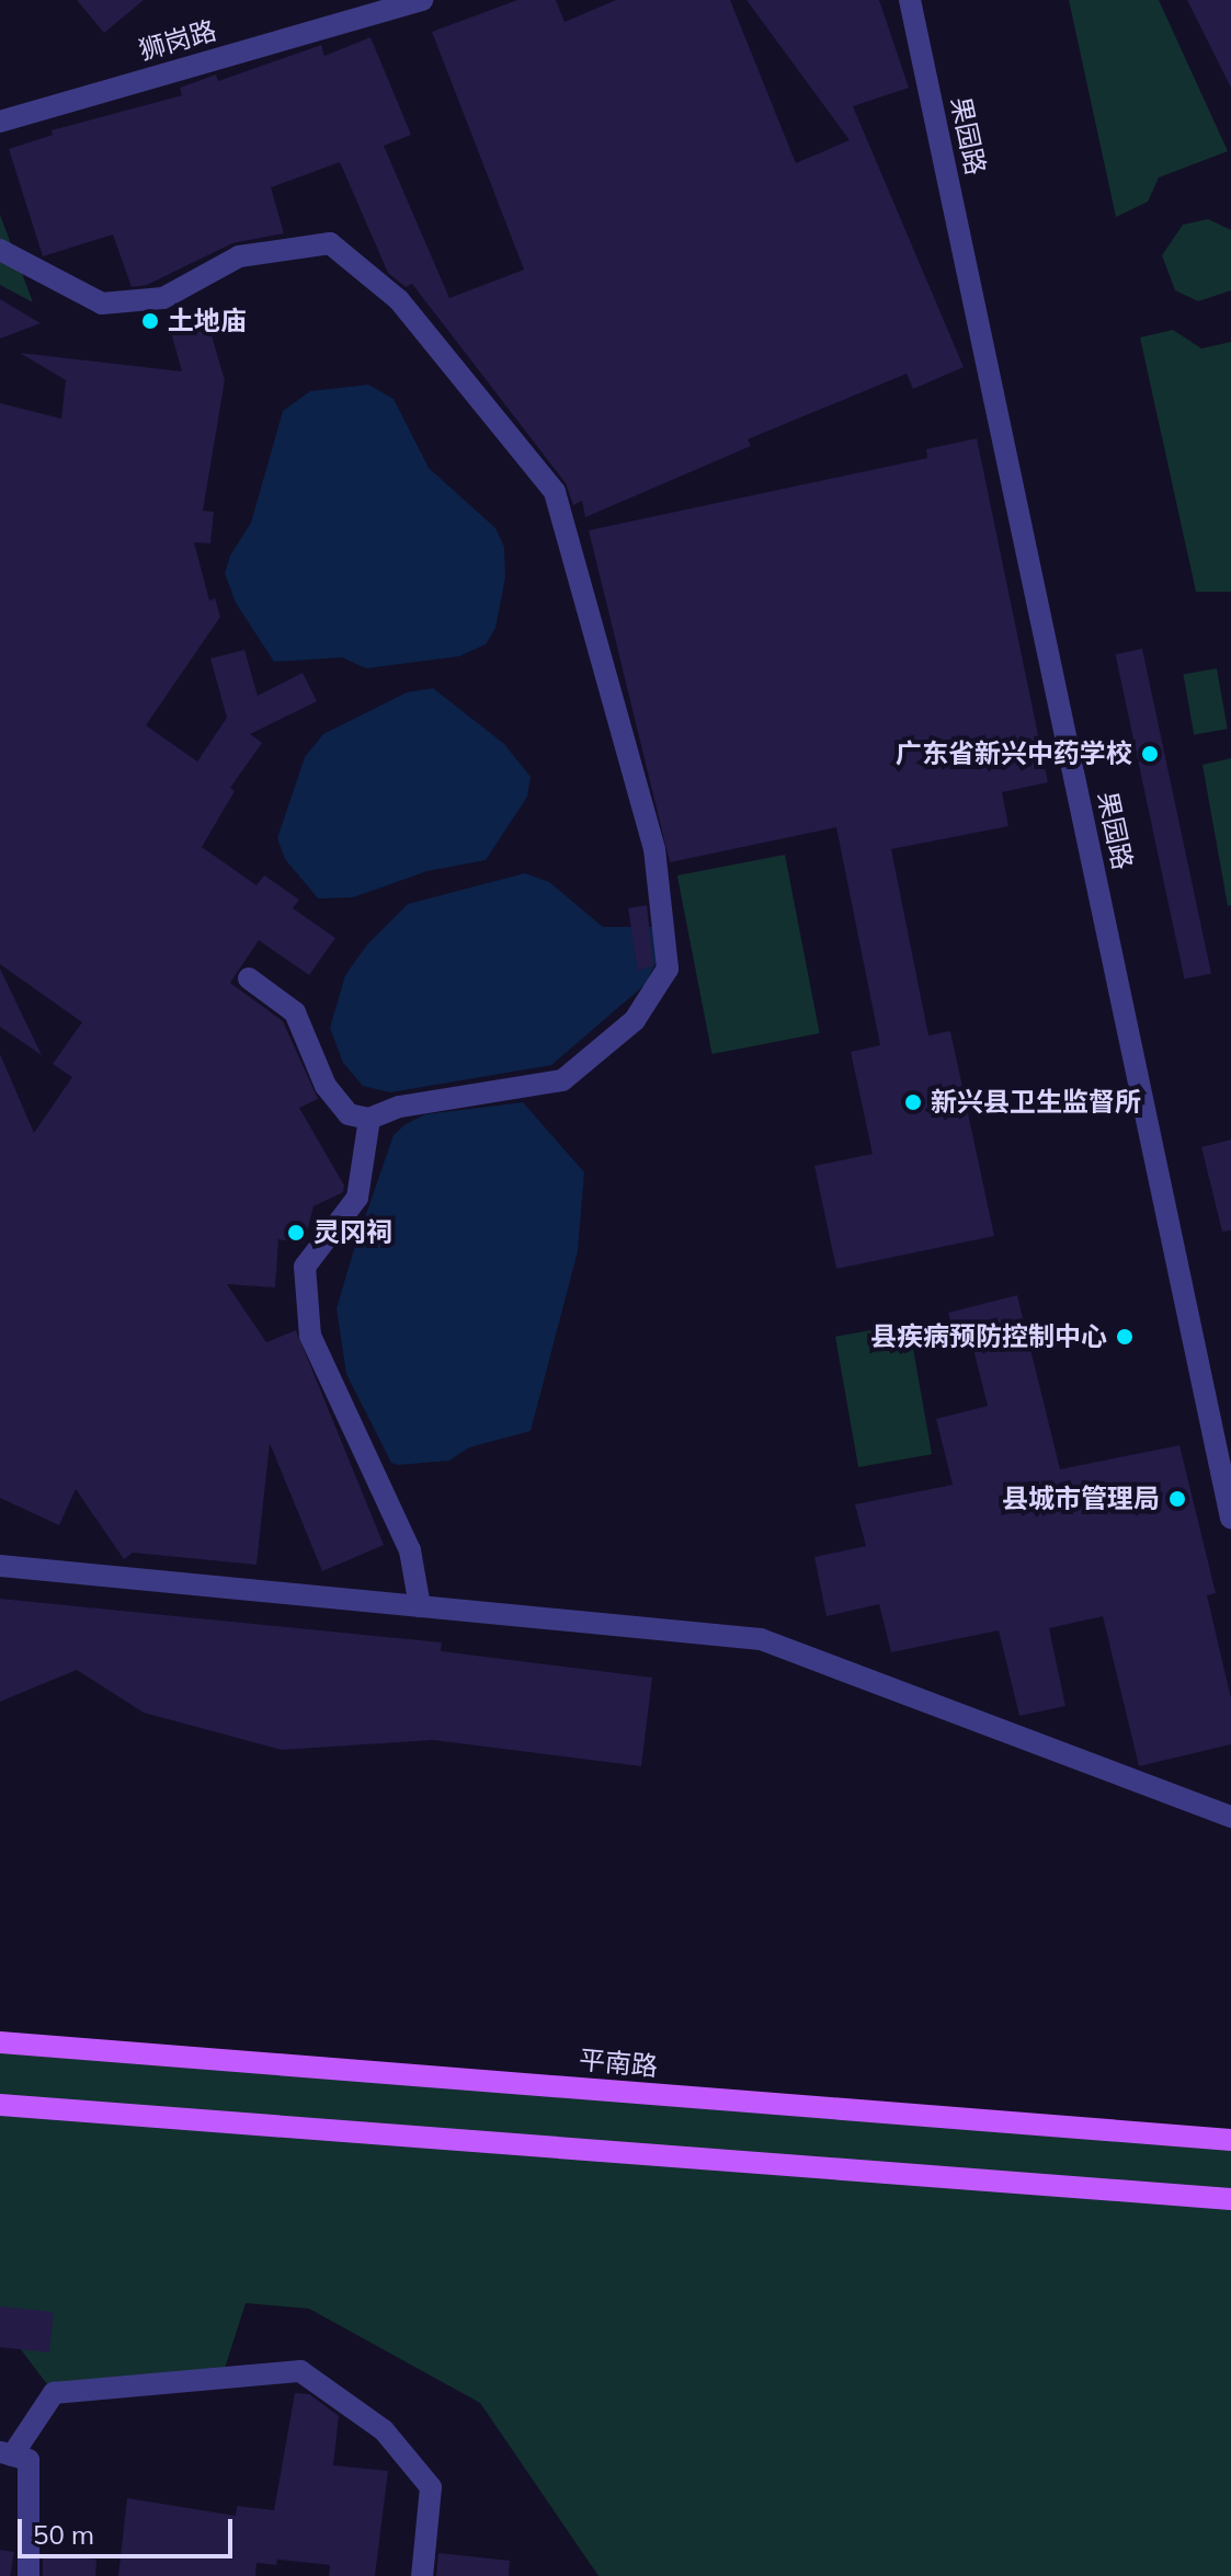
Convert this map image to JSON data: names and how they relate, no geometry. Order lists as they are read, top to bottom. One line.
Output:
{"streets":{"main road":["平南路"],"street":["狮岗路","果园路"]},"places":["土地庙","广东省新兴中药学校","新兴县卫生监督所","灵冈祠","县疾病预防控制中心","县城市管理局"],"scale_bar":"50 m"}
